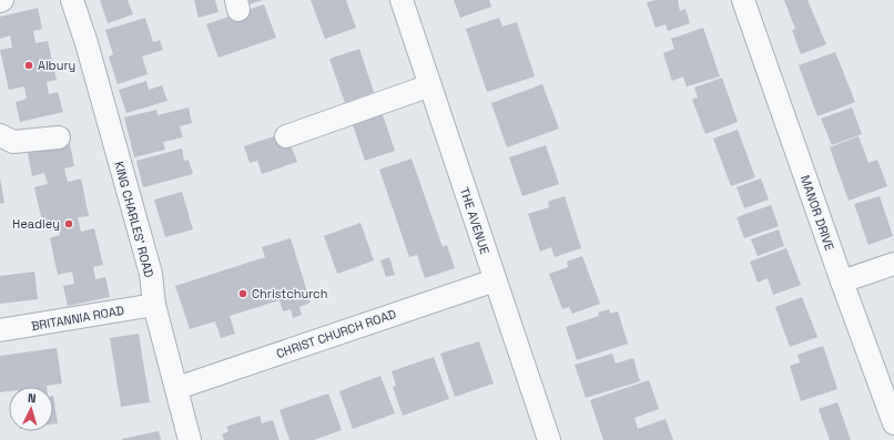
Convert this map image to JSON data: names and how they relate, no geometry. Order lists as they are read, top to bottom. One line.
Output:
{"streets":{"street":["MANOR DRIVE","KING CHARLES' ROAD","THE AVENUE","BRITANNIA ROAD","CHRIST CHURCH ROAD"]},"crossings":[["KING CHARLES' ROAD","BRITANNIA ROAD"],["KING CHARLES' ROAD","CHRIST CHURCH ROAD"],["THE AVENUE","CHRIST CHURCH ROAD"]],"places":["Albury","Headley","Christchurch"],"north":"top"}
